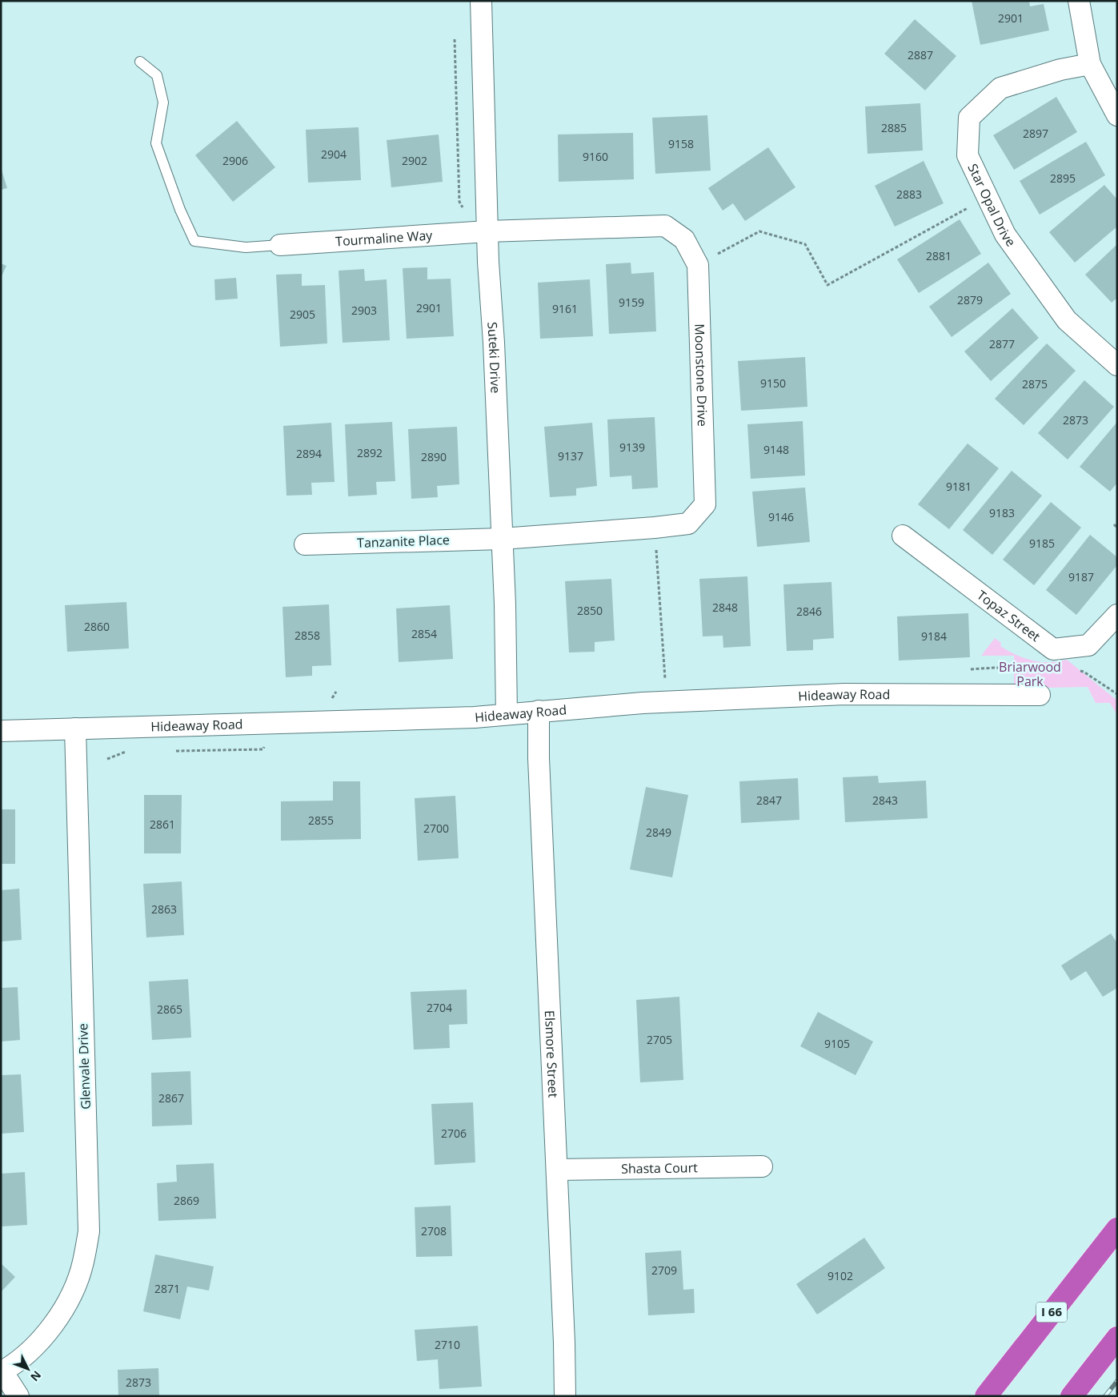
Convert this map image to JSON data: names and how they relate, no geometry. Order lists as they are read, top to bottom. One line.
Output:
{"streets":{"highway":["I 66"],"street":["Star Opal Drive","Tourmaline Way","Suteki Drive","Moonstone Drive","Tanzanite Place","Topaz Street","Hideaway Road","Elsmore Street","Glenvale Drive","Shasta Court"]},"crossings":[["Tourmaline Way","Suteki Drive"],["Tourmaline Way","Moonstone Drive"],["Suteki Drive","Moonstone Drive"],["Suteki Drive","Tanzanite Place"],["Suteki Drive","Hideaway Road"],["Moonstone Drive","Tanzanite Place"],["Hideaway Road","Elsmore Street"],["Hideaway Road","Glenvale Drive"],["Elsmore Street","Shasta Court"]],"parks":["Briarwood Park"],"house_numbers":["2901","2887","2885","2897","9158","2904","9160","2906","2902","2895","2883","2881","2879","9159","2901","9161","2903","2905","2877","9150","2875","2873","9139","9148","2892","2894","9137","2890","9181","9183","9146","9185","9187","2848","2850","2846","2860","2854","2858","9184","2847","2843","2855","2861","2700","2849","2863","2704","2865","2705","9105","2867","2706","2869","2708","2709","9102","2871","2710","2873"],"north":"bottom right"}
